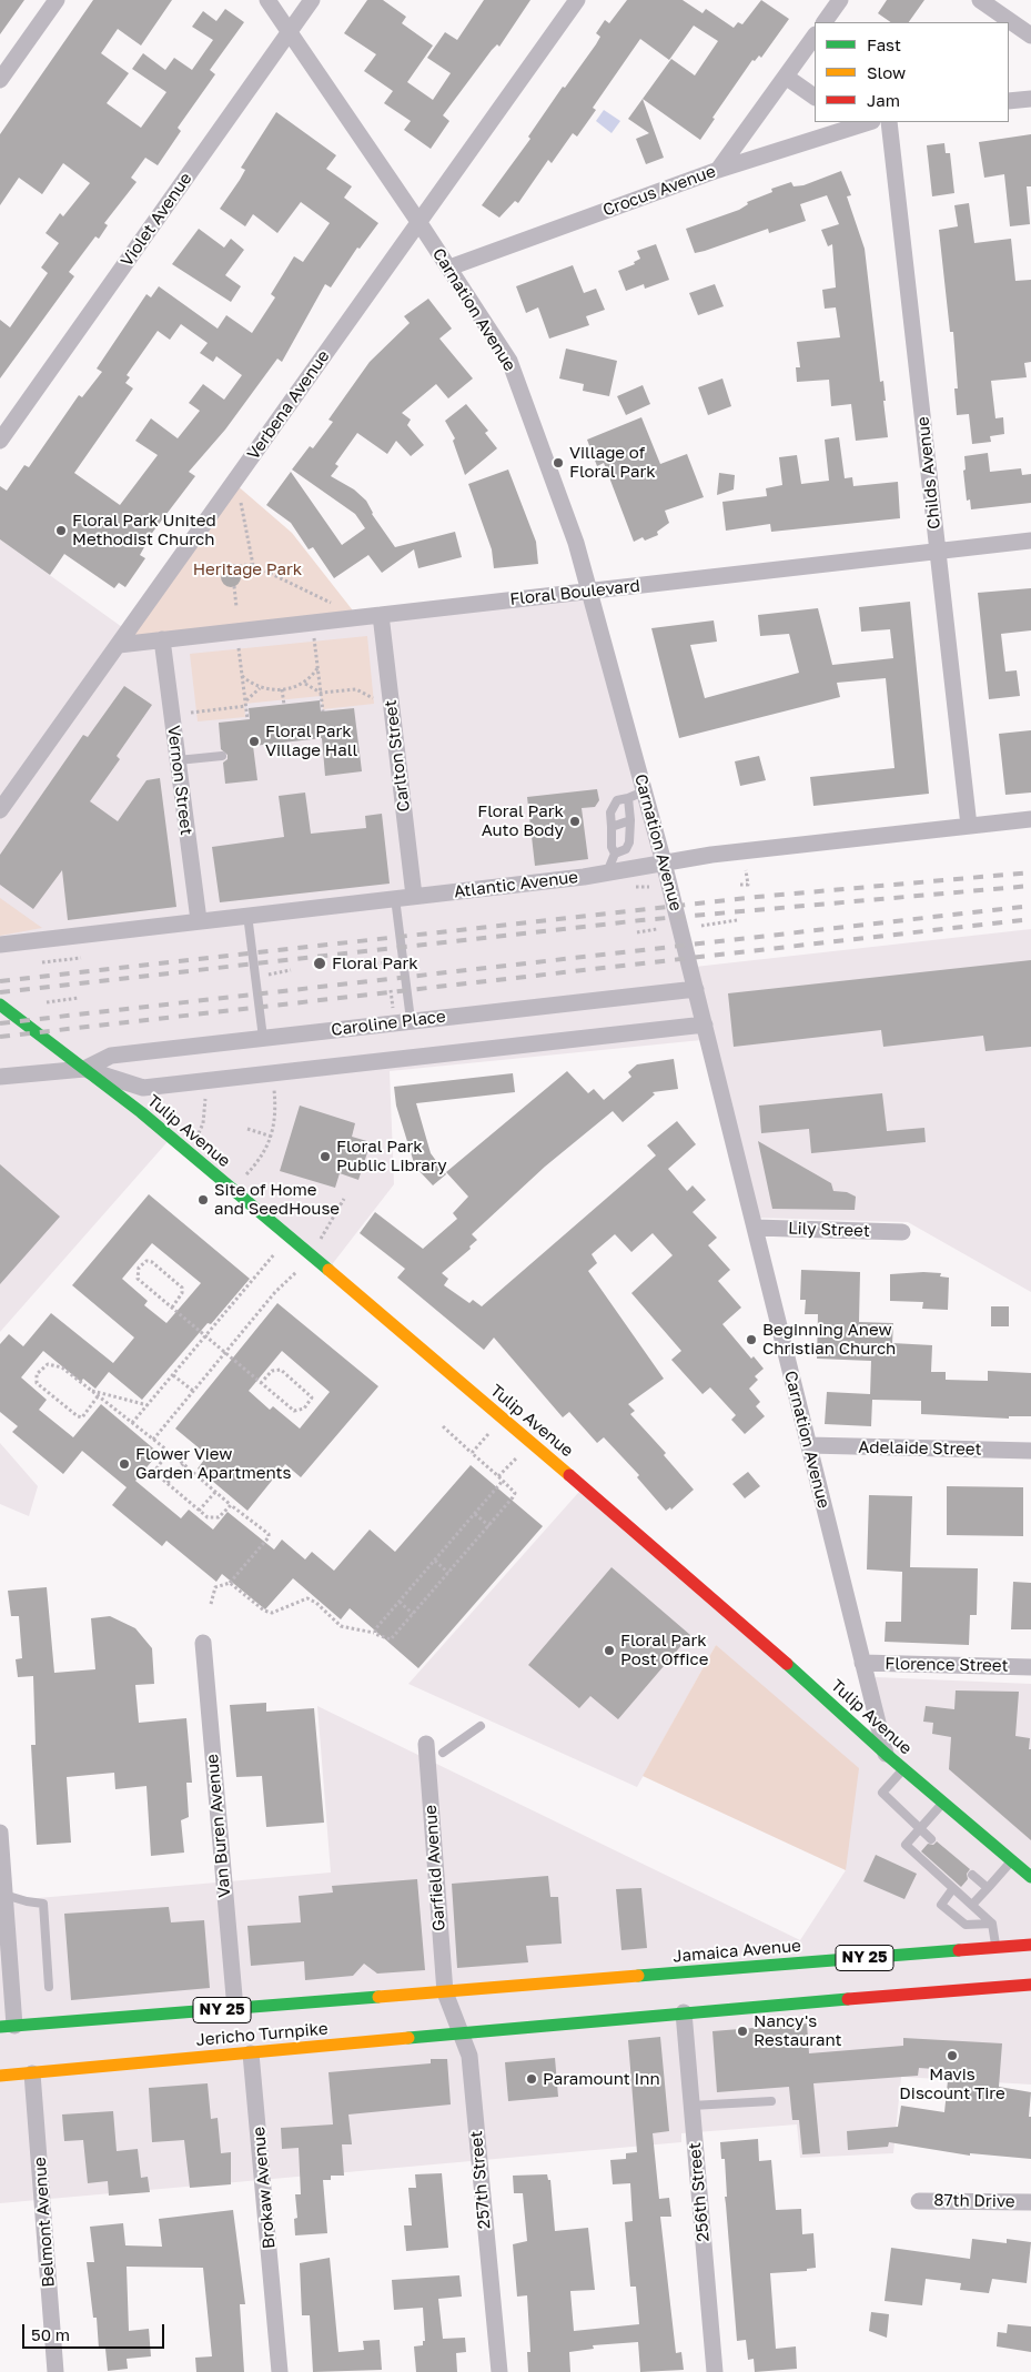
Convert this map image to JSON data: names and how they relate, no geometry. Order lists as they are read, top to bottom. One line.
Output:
{"streets":{"main road":["Tulip Avenue","Jamaica Avenue","NY 25","Jericho Turnpike"],"street":["Crocus Avenue","Violet Avenue","Carnation Avenue","Verbena Avenue","Childs Avenue","Floral Boulevard","Carlton Street","Vernon Street","Atlantic Avenue","Caroline Place","Lily Street","Adelaide Street","Florence Street","Van Buren Avenue","Garfield Avenue","257th Street","Brokaw Avenue","256th Street","87th Drive","Belmont Avenue"]},"crossings":[["Crocus Avenue","Carnation Avenue"],["Violet Avenue","Carnation Avenue"],["Carnation Avenue","Verbena Avenue"],["Carnation Avenue","Floral Boulevard"],["Carnation Avenue","Atlantic Avenue"],["Carnation Avenue","Caroline Place"],["Carnation Avenue","Tulip Avenue"],["Carnation Avenue","Lily Street"],["Carnation Avenue","Adelaide Street"],["Carnation Avenue","Florence Street"],["Verbena Avenue","Floral Boulevard"],["Childs Avenue","Floral Boulevard"],["Childs Avenue","Atlantic Avenue"],["Floral Boulevard","Carlton Street"],["Floral Boulevard","Vernon Street"],["Carlton Street","Atlantic Avenue"],["Vernon Street","Atlantic Avenue"],["Caroline Place","Tulip Avenue"],["Van Buren Avenue","Jericho Turnpike"],["Garfield Avenue","Jamaica Avenue"],["Garfield Avenue","Jericho Turnpike"],["Garfield Avenue","257th Street"],["Jamaica Avenue","Jericho Turnpike"],["Jamaica Avenue","257th Street"],["NY 25","Jericho Turnpike"],["NY 25","257th Street"],["NY 25","256th Street"],["Jericho Turnpike","257th Street"],["Jericho Turnpike","Brokaw Avenue"],["Jericho Turnpike","Belmont Avenue"]],"parks":["Heritage Park"],"places":["Village of Floral Park","Floral Park United Methodist Church","Floral Park Village Hall","Floral Park Auto Body","Floral Park","Floral Park Public Library","Site of Home and SeedHouse","Beginning Anew Christian Church","Flower View Garden Apartments","Floral Park Post Office","Nancy's Restaurant","Mavis Discount Tire","Paramount Inn"],"legend":["Fast","Slow","Jam"],"scale_bar":"50 m"}
